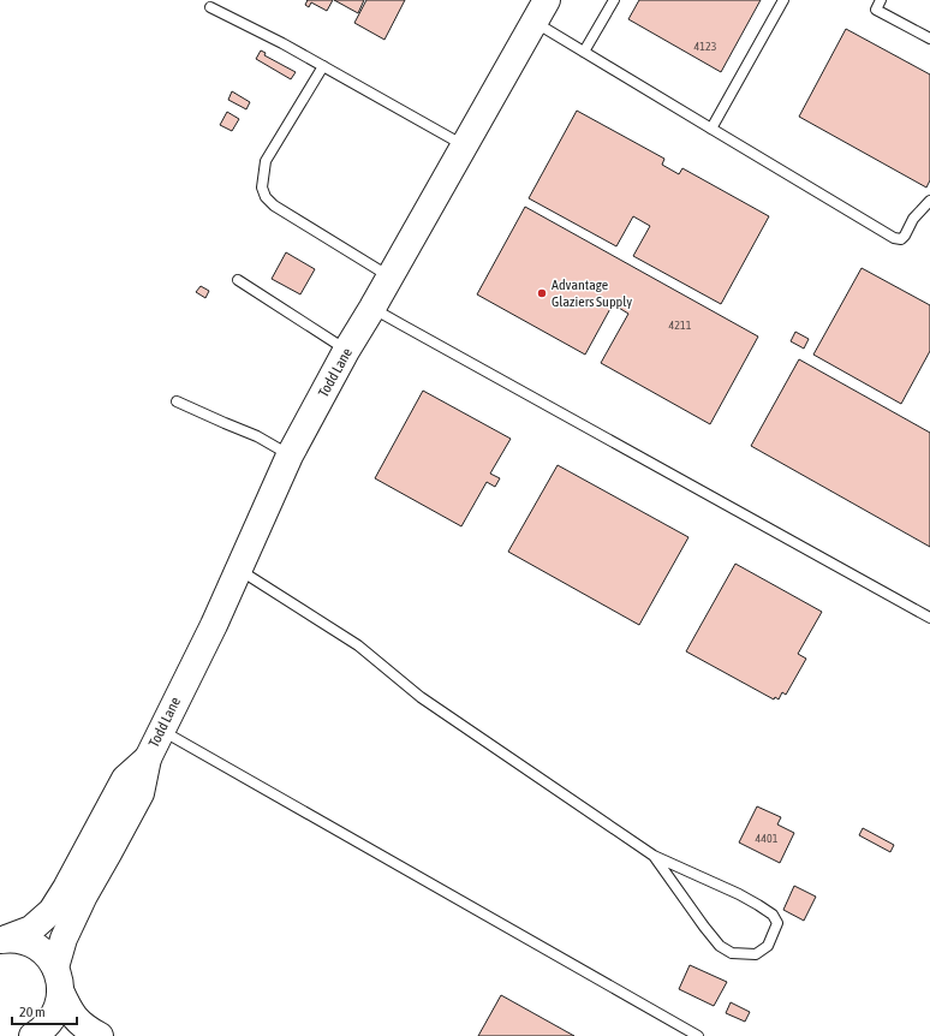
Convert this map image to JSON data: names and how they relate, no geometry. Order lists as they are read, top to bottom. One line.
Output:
{"streets":{"street":["Todd Lane"]},"places":["Advantage Glaziers Supply"],"house_numbers":["4123","4211","4401"],"scale_bar":"20 m"}
